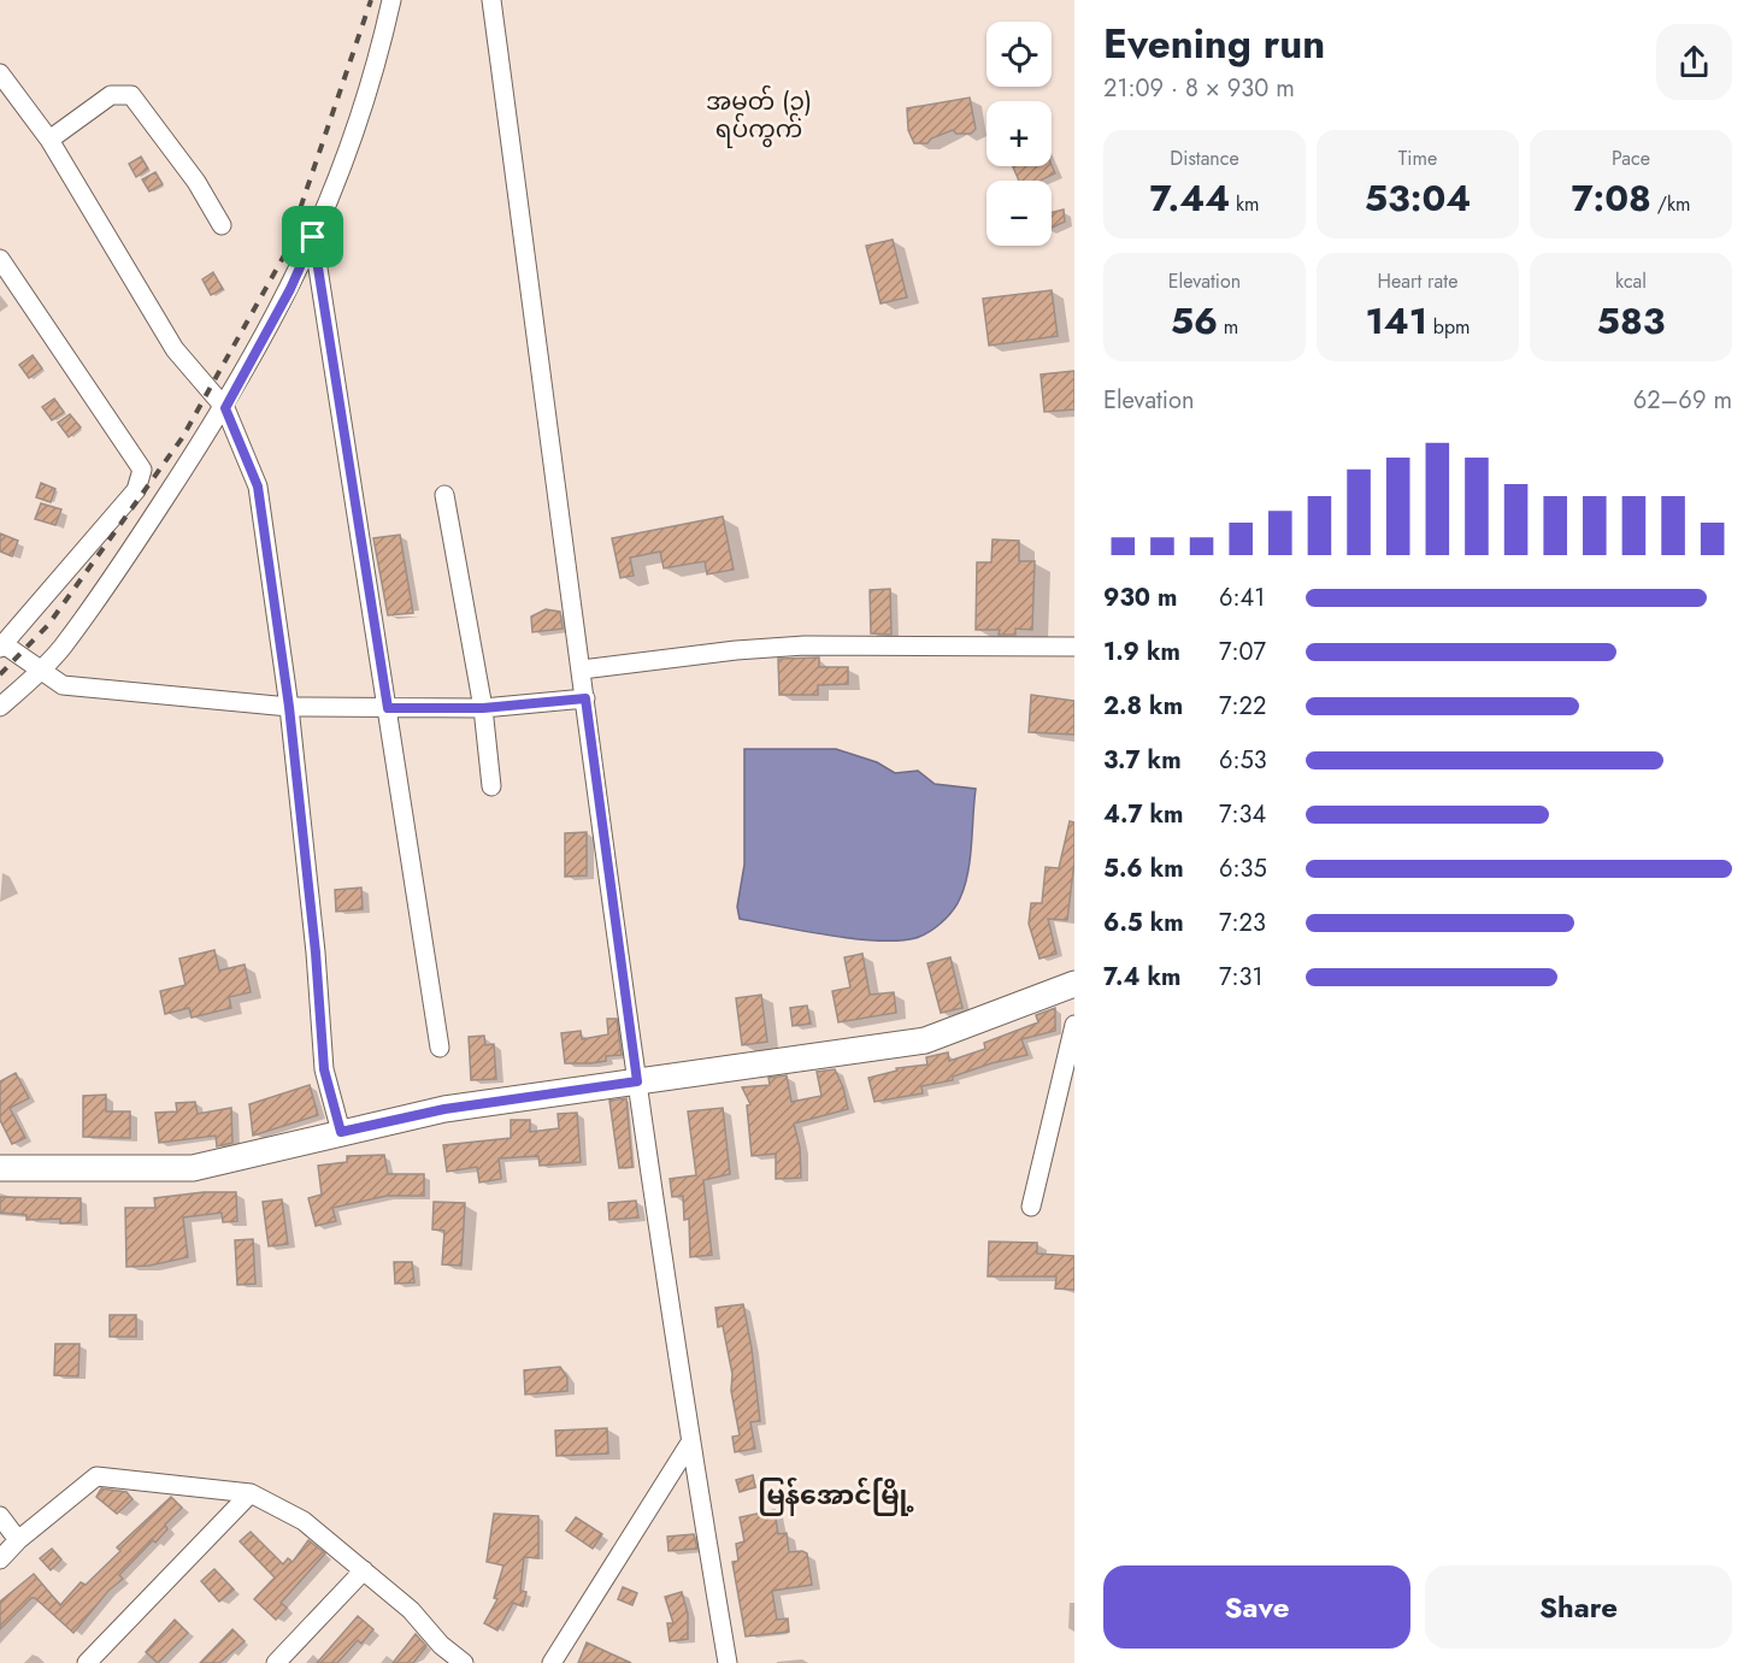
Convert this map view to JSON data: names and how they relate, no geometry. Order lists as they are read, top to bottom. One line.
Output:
{"districts":["အမှတ် (၃) ရပ်ကွက်","မြန်အောင်မြို့"],"page":{"heading":["Evening run","21:09 · 8 × 930 m"],"map_buttons":["+","−"],"stats":[["Distance","7.44 km"],["Time","53:04"],["Pace","7:08 /km"],["Elevation","56 m"],["Heart rate","141 bpm"],["kcal","583"]],"chart":["Elevation","62–69 m"],"list":[{"name":"930 m","note":"6:41"},{"name":"1.9 km","note":"7:07"},{"name":"2.8 km","note":"7:22"},{"name":"3.7 km","note":"6:53"},{"name":"4.7 km","note":"7:34"},{"name":"5.6 km","note":"6:35"},{"name":"6.5 km","note":"7:23"},{"name":"7.4 km","note":"7:31"}],"buttons":["Save","Share"]}}
